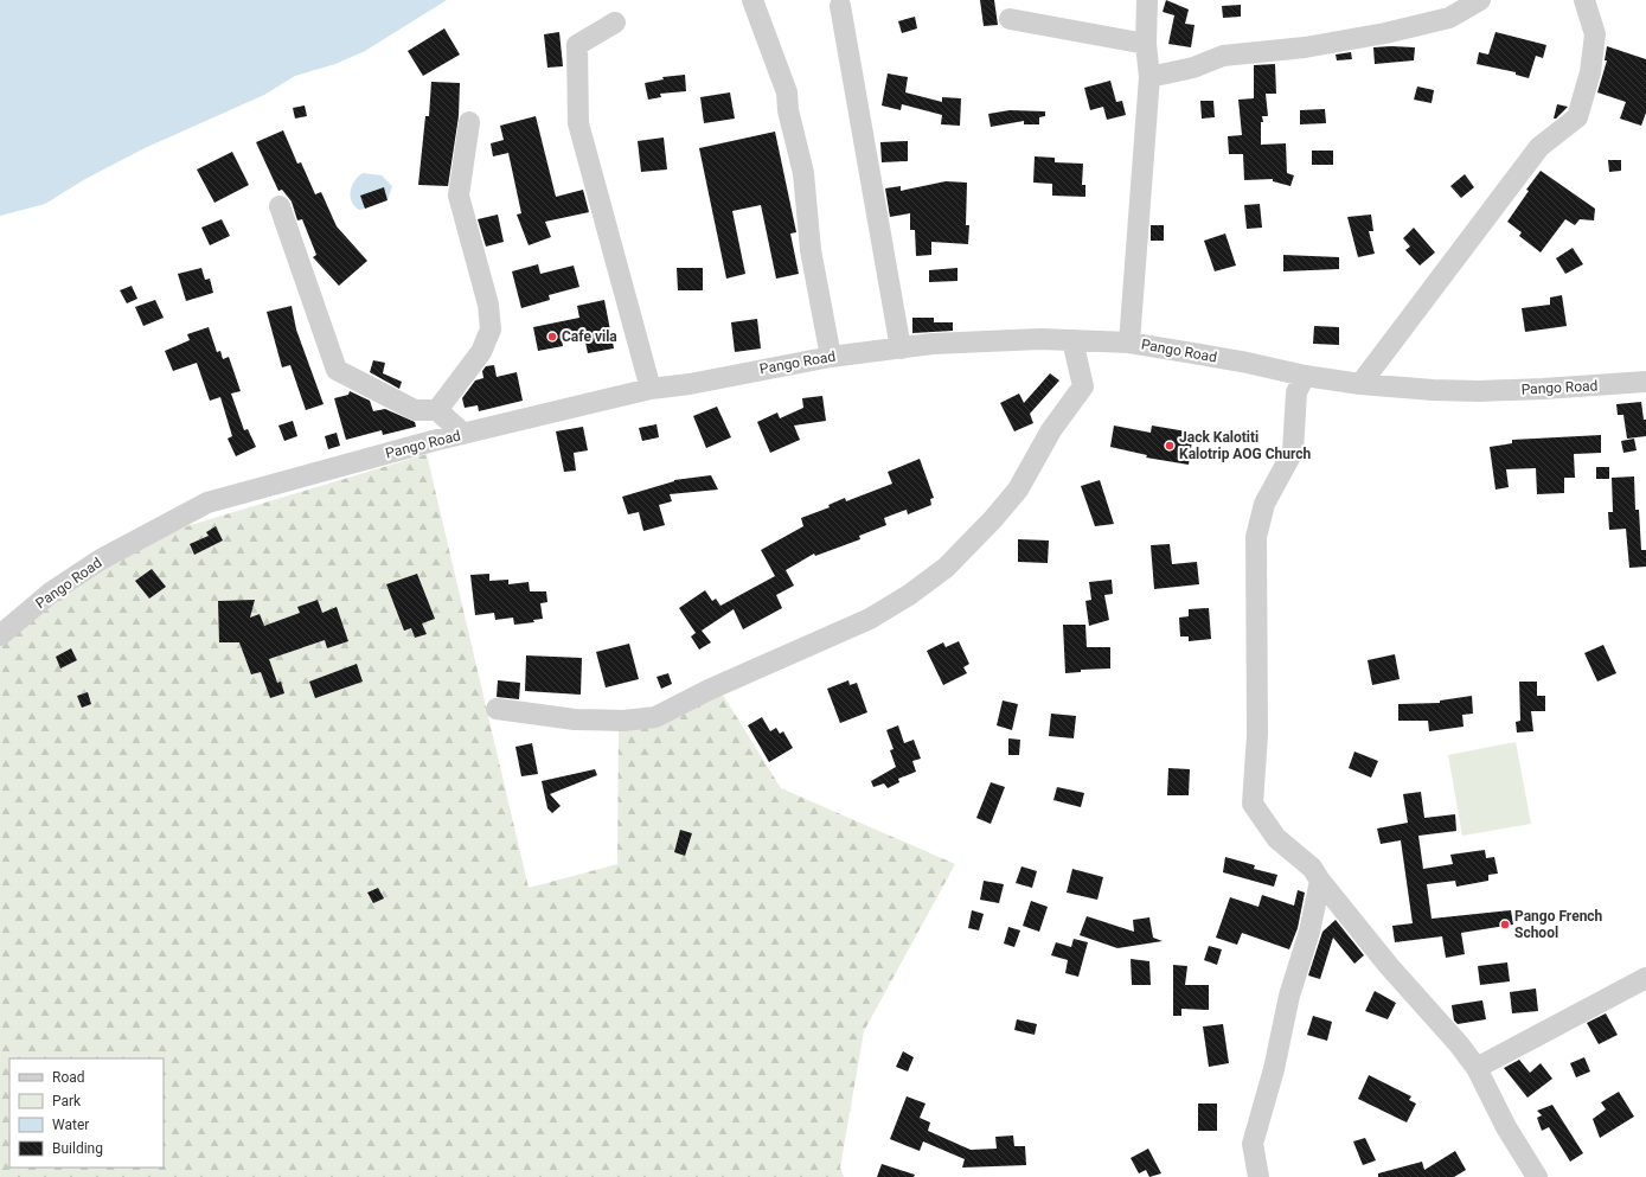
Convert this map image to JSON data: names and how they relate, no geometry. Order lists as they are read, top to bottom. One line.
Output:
{"streets":{"street":["Pango Road"]},"places":["Cafe vila","Jack Kalotiti Kalotrip AOG Church","Pango French School"],"legend":["Road","Park","Water","Building"]}
